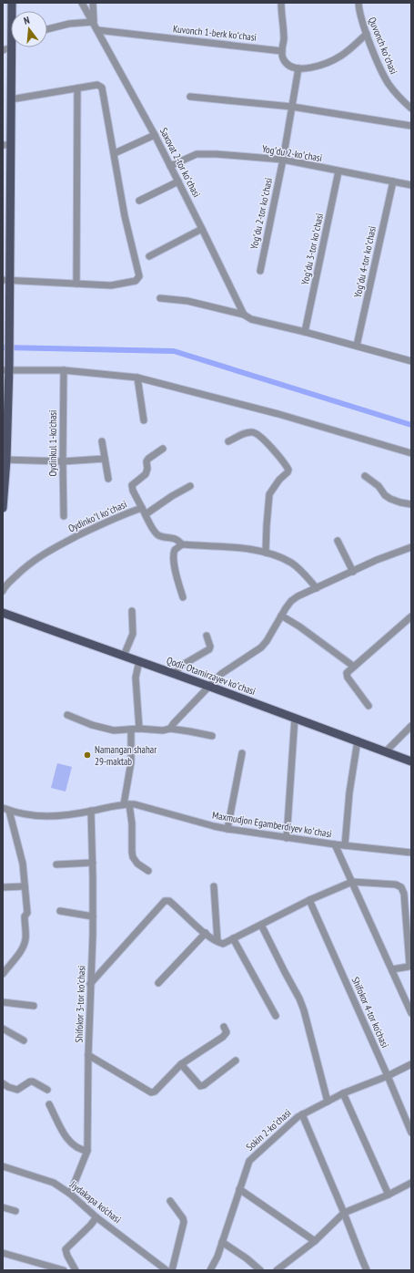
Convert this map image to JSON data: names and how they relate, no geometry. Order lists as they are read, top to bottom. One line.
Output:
{"streets":{"main road":["Qodir Otamirzayev koʻchasi"],"street":["Kuvonch 1-berk koʻchasi","Quvonch koʻchasi","Yogʻdu 2-koʻchasi","Saxovat 2-tor koʻchasi","Yogʻdu 2-tor koʻchasi","Yogʻdu 3-tor koʻchasi","Yogʻdu 4-tor koʻchasi","Oydinkul 1-ko'chasi","Oydinkoʻl koʻchasi","Maxmudjon Egamberdiyev koʻchasi","Shifokor 3-tor koʼchasi","Shifokor 4-tor ko'chasi","Sokin 2-koʼchasi","Jiydakapa ko'chasi"]},"crossings":[["Kuvonch 1-berk koʻchasi","Saxovat 2-tor koʻchasi"],["Yogʻdu 2-koʻchasi","Saxovat 2-tor koʻchasi"],["Yogʻdu 2-koʻchasi","Yogʻdu 2-tor koʻchasi"],["Yogʻdu 2-koʻchasi","Yogʻdu 3-tor koʻchasi"],["Yogʻdu 2-koʻchasi","Yogʻdu 4-tor koʻchasi"],["Maxmudjon Egamberdiyev koʻchasi","Shifokor 3-tor koʼchasi"],["Shifokor 3-tor koʼchasi","Jiydakapa ko'chasi"],["Shifokor 4-tor ko'chasi","Sokin 2-koʼchasi"]],"places":["Namangan shahar 29-maktab"],"north":"top"}
